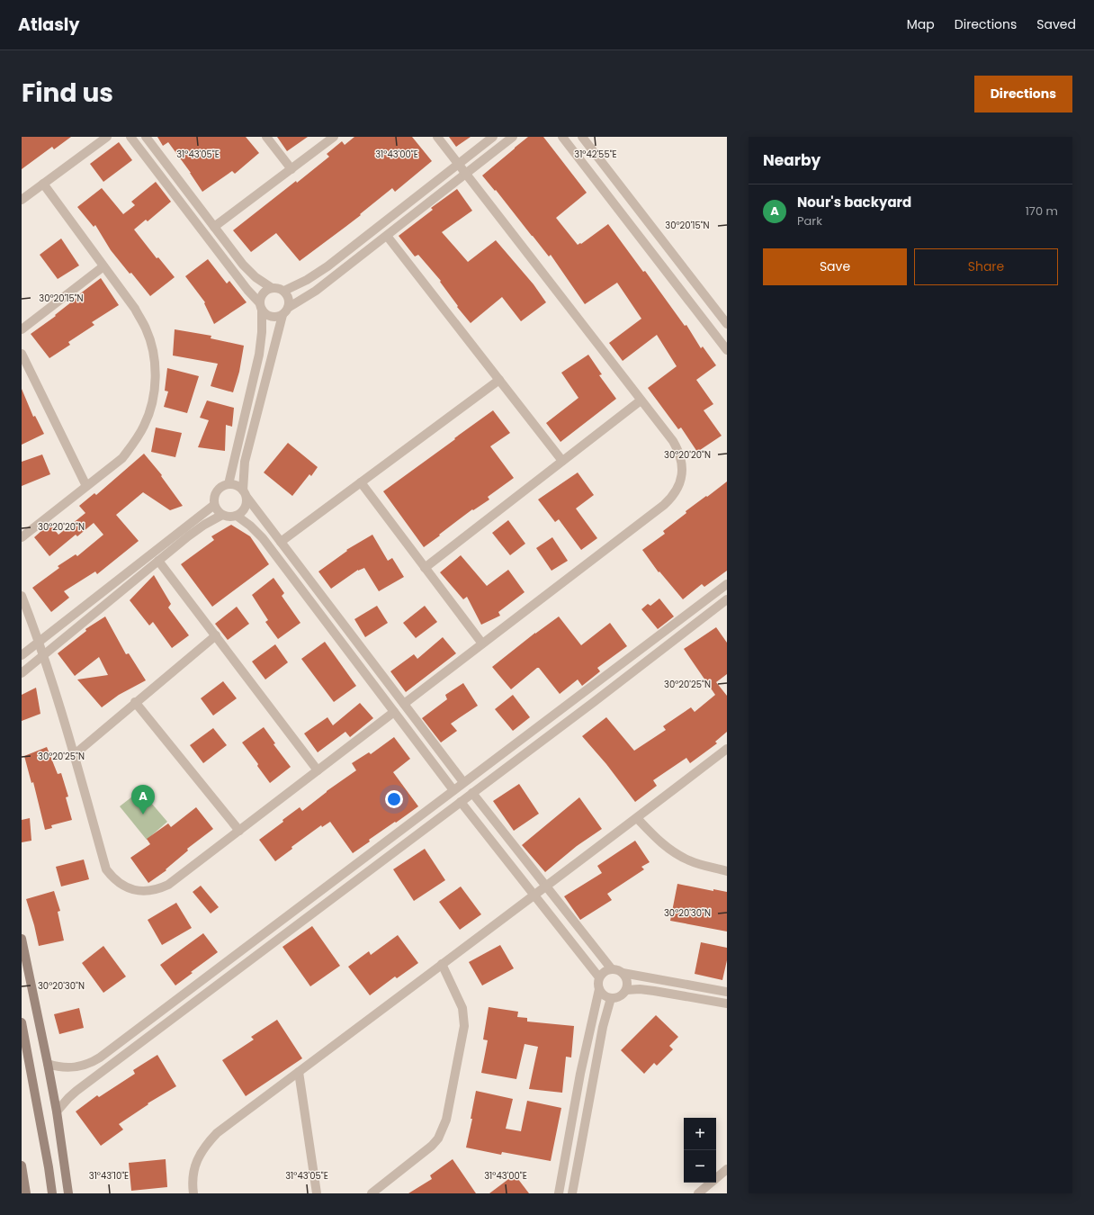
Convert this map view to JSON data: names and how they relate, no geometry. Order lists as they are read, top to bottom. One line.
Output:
{"page":{"header":"Atlasly","nav":["Map","Directions","Saved"],"title":"Find us","buttons":["Directions",["Save","Share"]],"heading":"Nearby","list":[{"mark":"A","name":"Nour's backyard","note":"Park","value":"170 m"}],"pins":"A","map_buttons":["+","−"]},"coordinates":["31°43'05\"E","31°43'00\"E","31°42'55\"E","30°20'15\"N","30°20'20\"N","30°20'25\"N","30°20'30\"N","31°43'10\"E"]}
